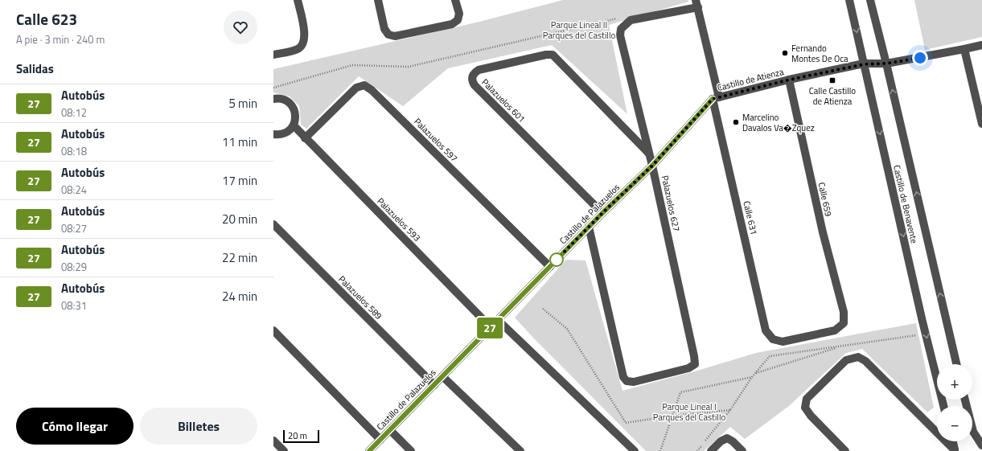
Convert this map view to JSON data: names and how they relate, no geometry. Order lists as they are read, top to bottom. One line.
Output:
{"streets":{"street":["Castillo de Atienza","Palazuelos 601","Palazuelos 597","Calle 659","Palazuelos 627","Castillo de Benavente","Castillo de Palazuelos","Calle 631","Palazuelos 593","Palazuelos 589"]},"crossings":[["Castillo de Atienza","Calle 659"],["Castillo de Atienza","Castillo de Benavente"],["Castillo de Atienza","Castillo de Palazuelos"],["Castillo de Atienza","Calle 631"],["Palazuelos 601","Palazuelos 627"],["Palazuelos 601","Castillo de Palazuelos"],["Palazuelos 597","Castillo de Palazuelos"],["Palazuelos 597","Palazuelos 593"],["Calle 659","Calle 631"],["Palazuelos 627","Castillo de Palazuelos"],["Palazuelos 627","Calle 631"],["Castillo de Palazuelos","Calle 631"],["Castillo de Palazuelos","Palazuelos 593"],["Castillo de Palazuelos","Palazuelos 589"]],"parks":["Parque Lineal II Parques del Castillo","Parque Lineal I Parques del Castillo"],"places":{"other":["Fernando Montes De Oca","Marcelino Davalos Va�Zquez"],"transit":["Calle Castillo de Atienza"]},"lines":["bus line 27"],"scale_bar":"20 m","page":{"heading":[["Calle 623","A pie · 3 min · 240 m"],"Salidas"],"on_map":"27","list":[{"mark":"27","name":"Autobús","note":"08:12","value":"5 min"},{"mark":"27","name":"Autobús","note":"08:18","value":"11 min"},{"mark":"27","name":"Autobús","note":"08:24","value":"17 min"},{"mark":"27","name":"Autobús","note":"08:27","value":"20 min"},{"mark":"27","name":"Autobús","note":"08:29","value":"22 min"},{"mark":"27","name":"Autobús","note":"08:31","value":"24 min"}],"map_buttons":["+","−"],"buttons":["Cómo llegar","Billetes"],"scale":"20 m"}}
